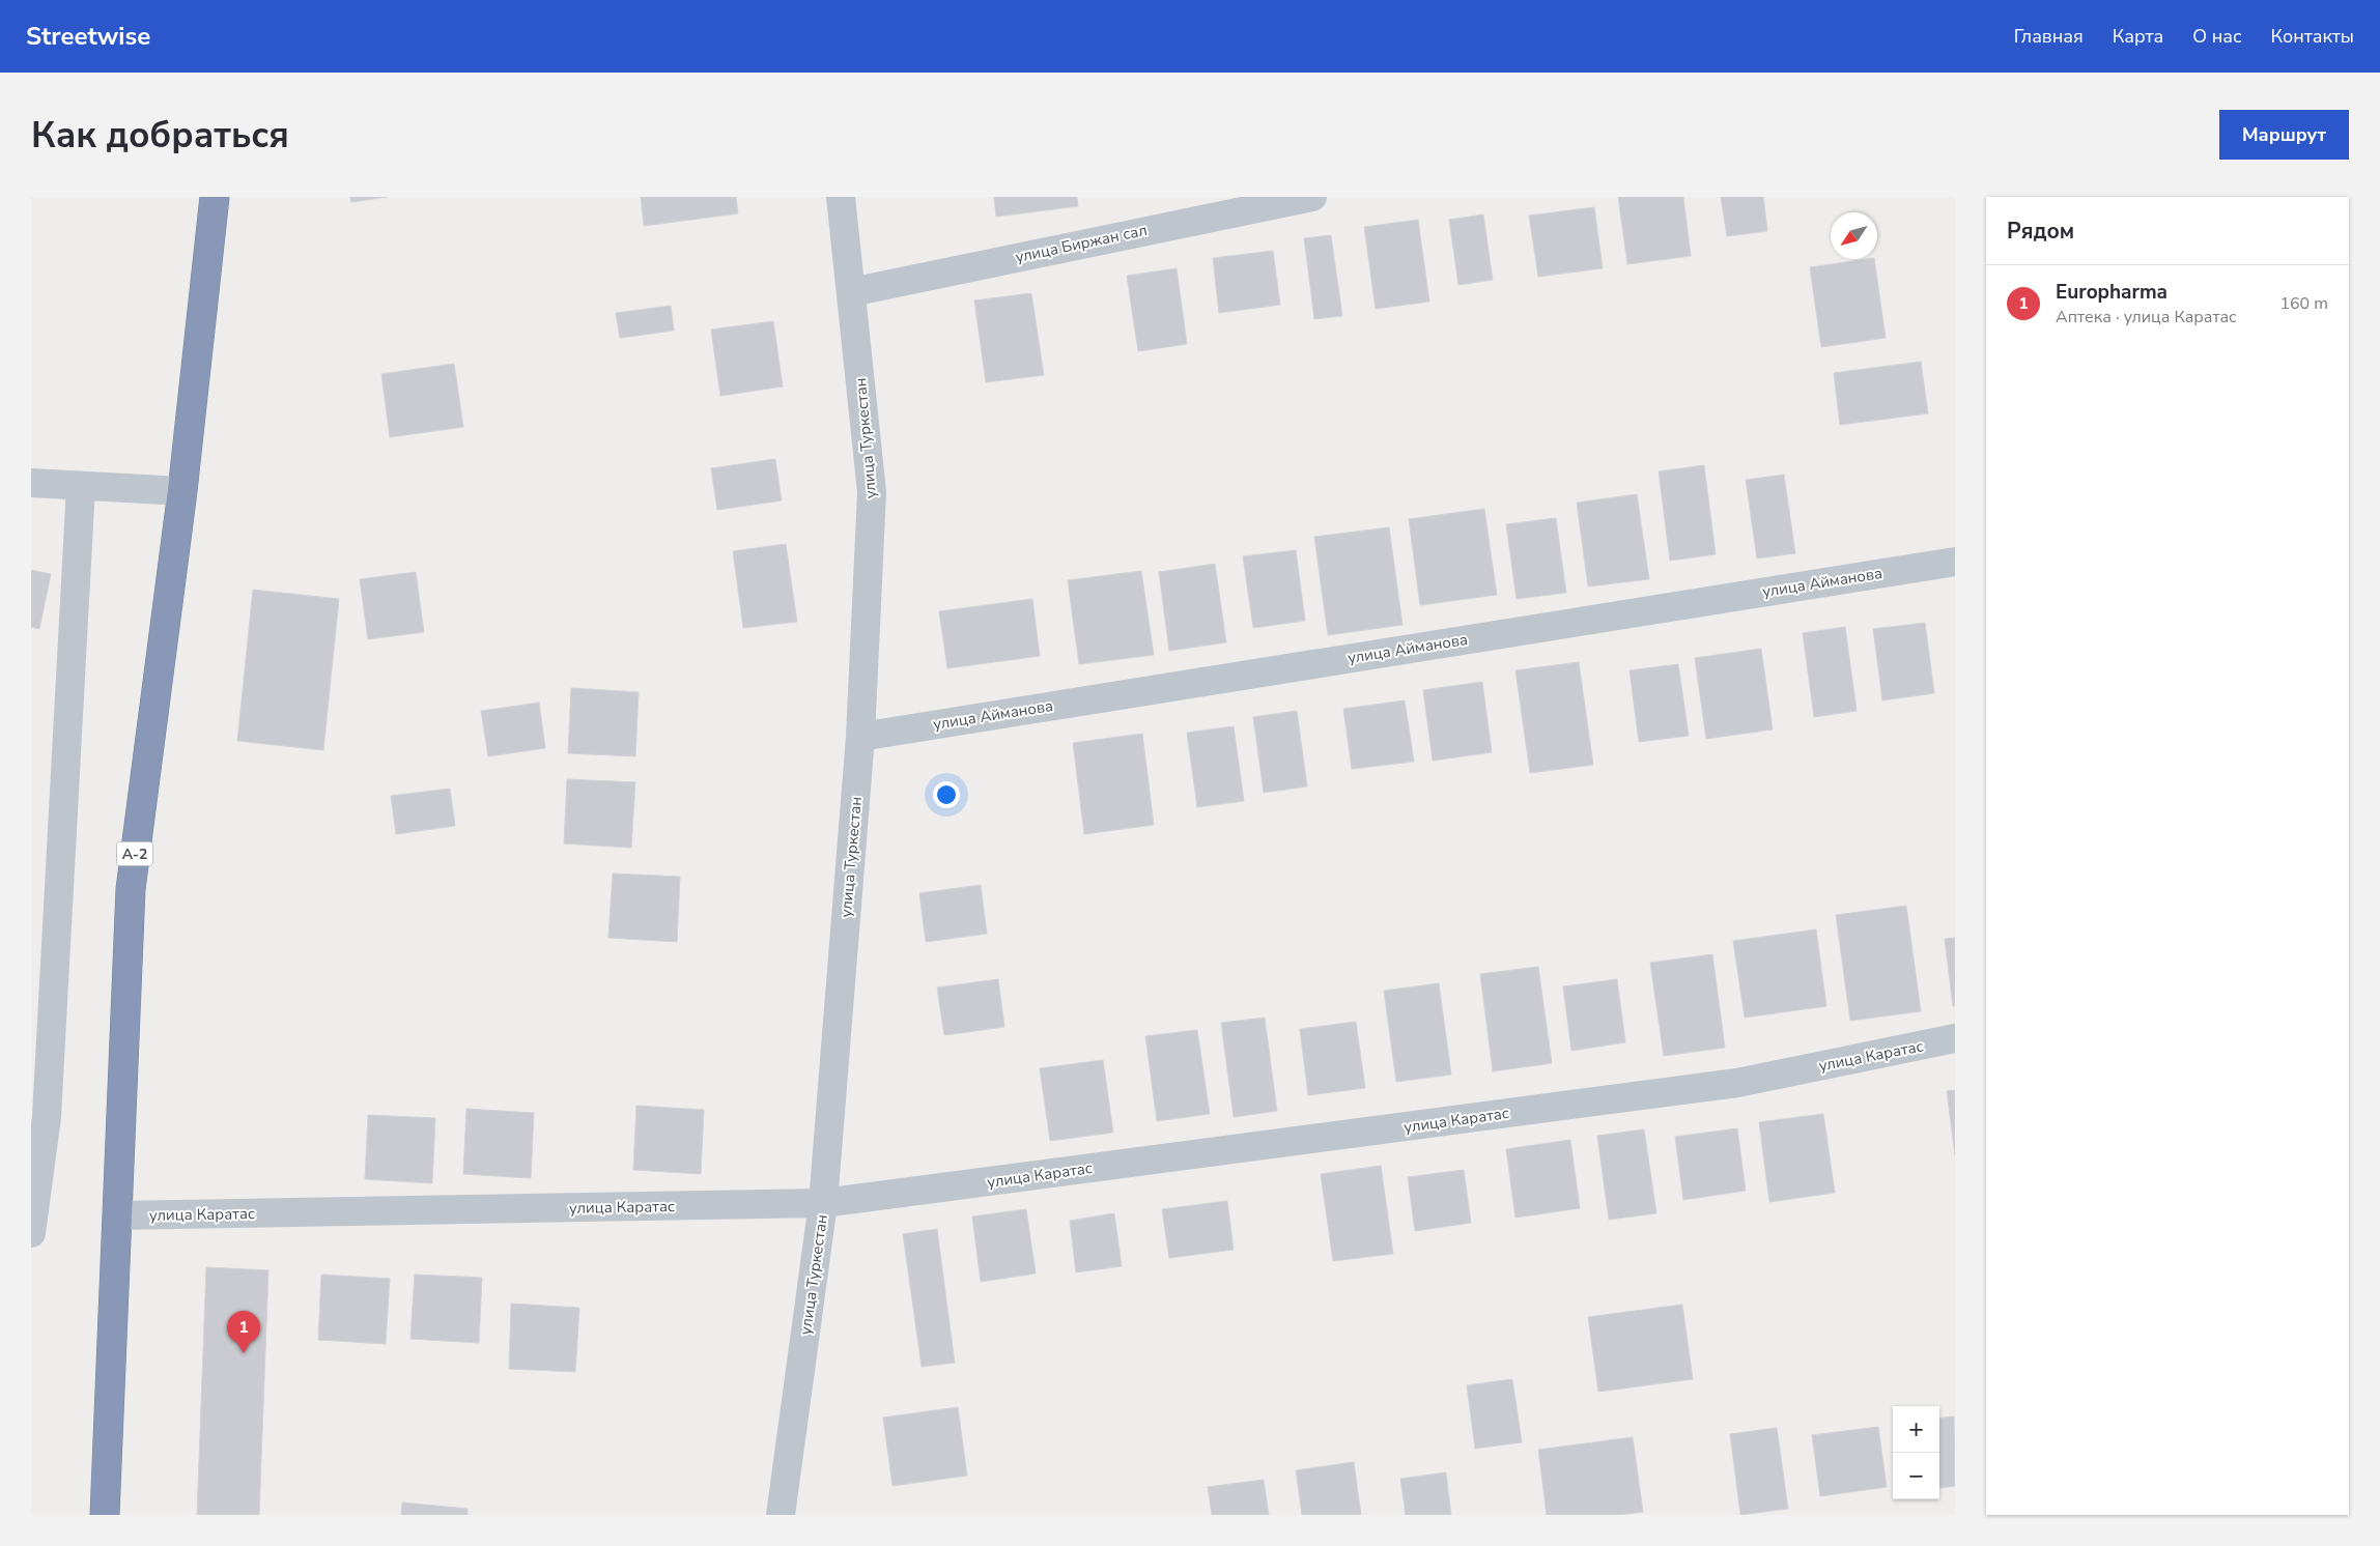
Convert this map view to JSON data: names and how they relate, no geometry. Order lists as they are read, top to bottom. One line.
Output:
{"streets":{"highway":["A-2"],"street":["улица Биржан сал","улица Туркестан","улица Айманова","улица Каратас"]},"crossings":[["улица Биржан сал","улица Туркестан"],["улица Туркестан","улица Айманова"],["улица Туркестан","улица Каратас"],["A-2","улица Каратас"]],"north":"bottom left","page":{"header":"Streetwise","nav":["Главная","Карта","О нас","Контакты"],"buttons":"Маршрут","title":"Как добраться","heading":"Рядом","list":[{"mark":"1","name":"Europharma","note":"Аптека · улица Каратас","value":"160 m"}],"pins":"1","map_buttons":["+","−"]}}
